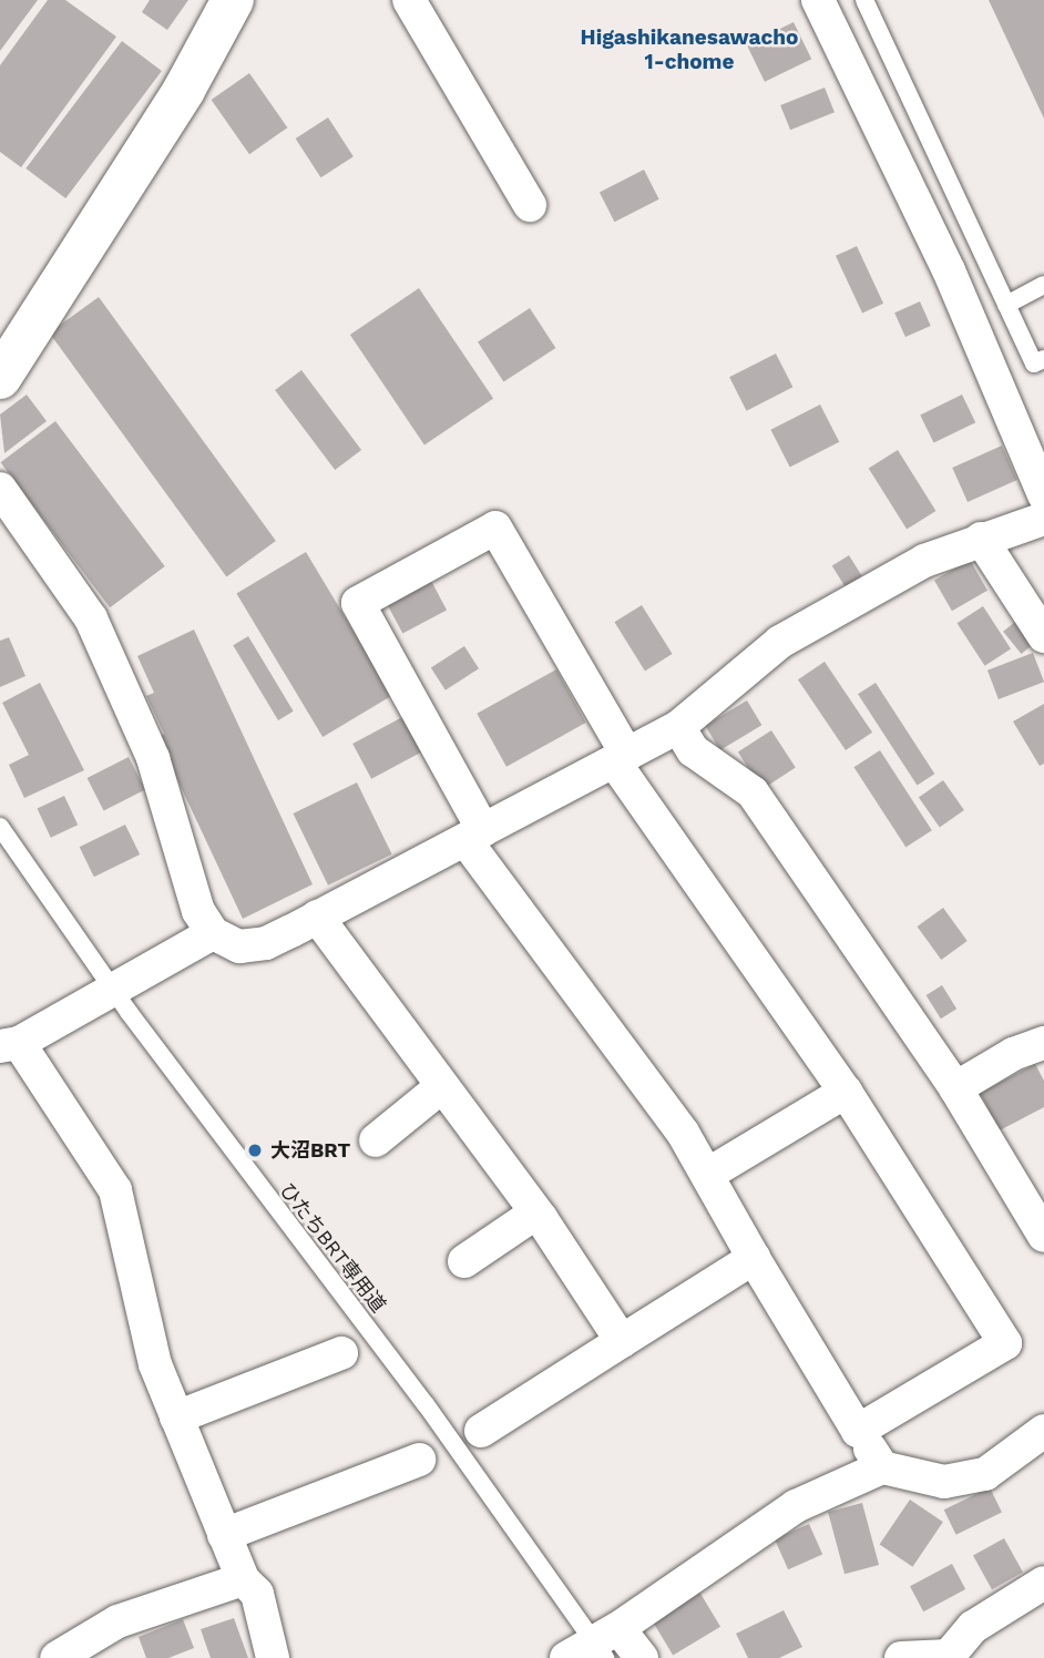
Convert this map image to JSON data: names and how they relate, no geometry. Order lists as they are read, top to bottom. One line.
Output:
{"streets":{"lane":["ひたちBRT専用道"]},"districts":["Higashikanesawacho 1-chome"],"places":["大沼BRT"]}
